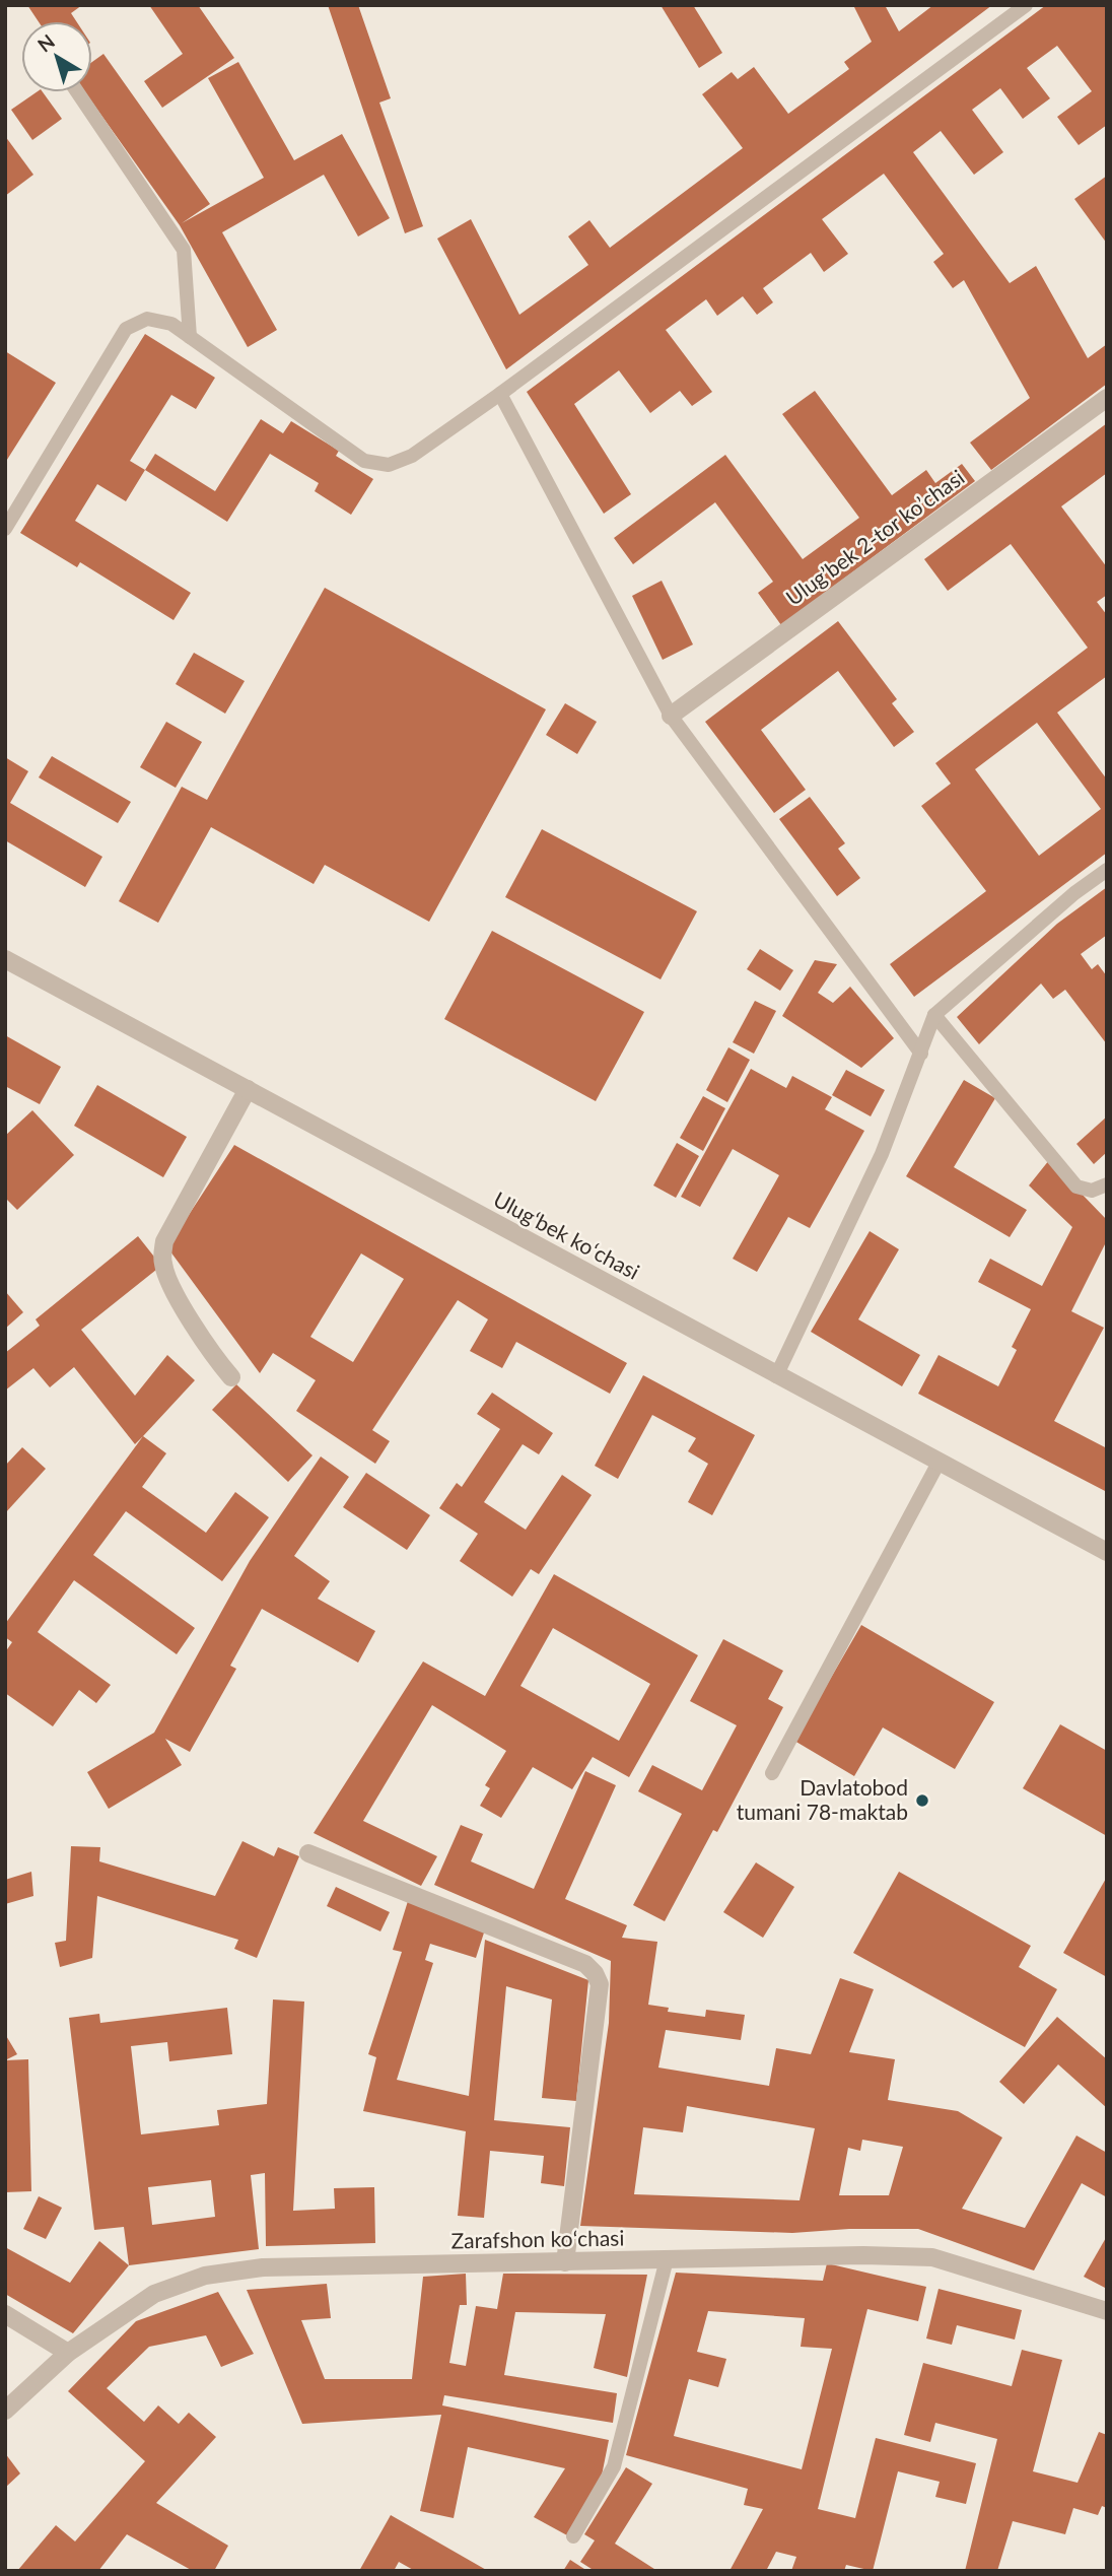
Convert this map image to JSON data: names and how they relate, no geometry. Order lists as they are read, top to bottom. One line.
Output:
{"streets":{"street":["Ulugʼbek 2-tor koʼchasi","Ulugʻbek koʻchasi","Zarafshon koʻchasi"]},"places":["Davlatobod tumani 78-maktab"],"north":"top left"}
